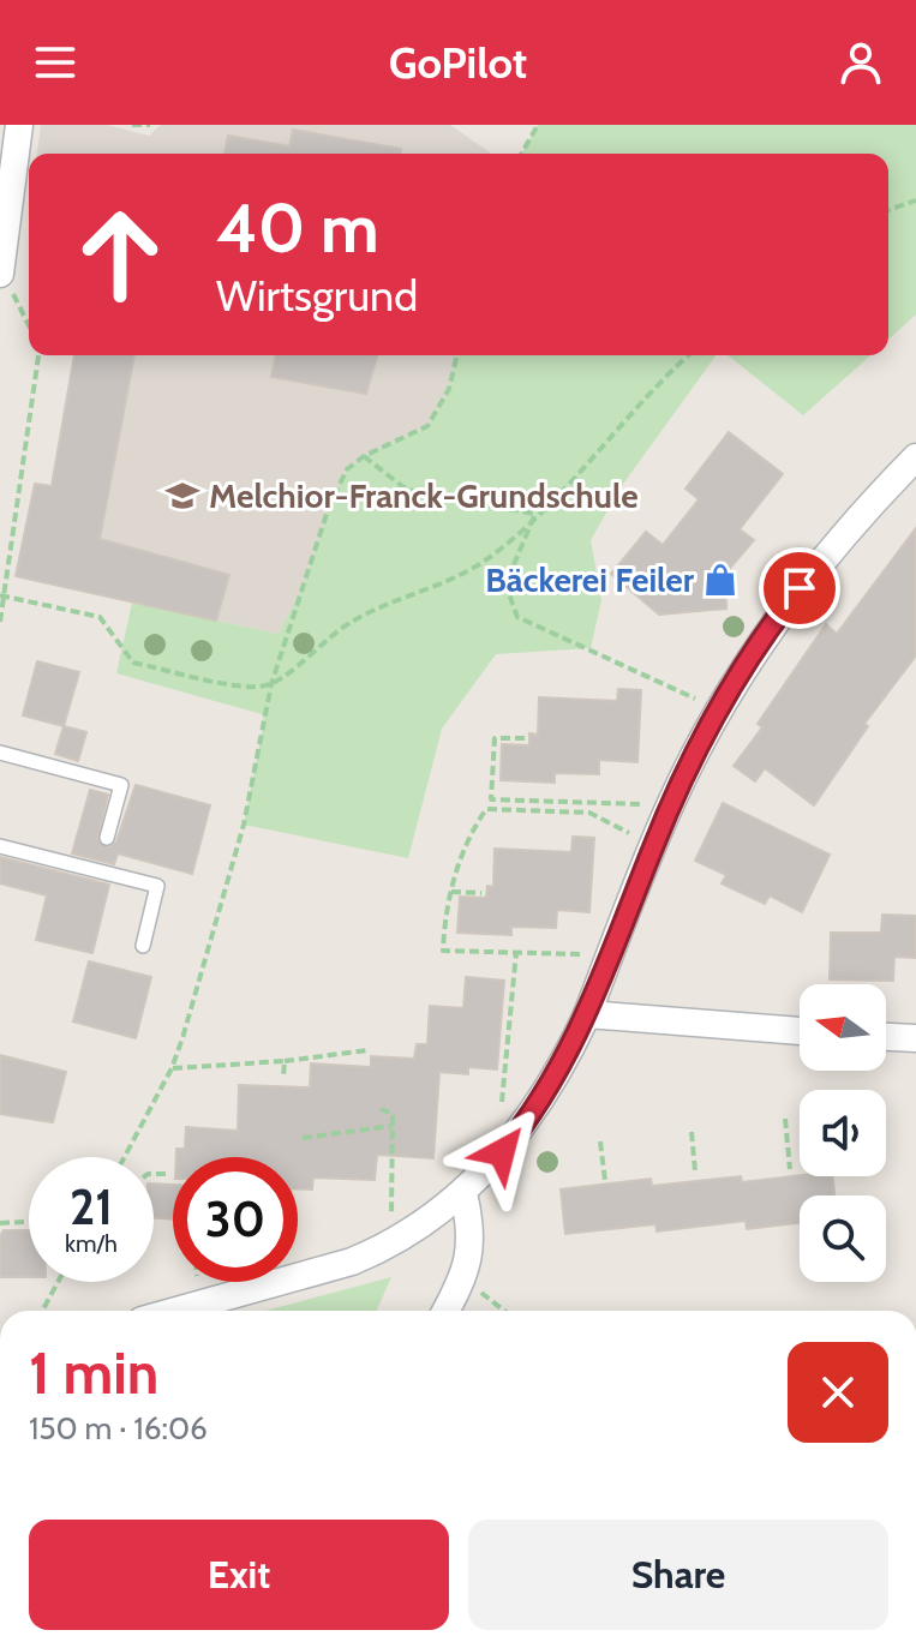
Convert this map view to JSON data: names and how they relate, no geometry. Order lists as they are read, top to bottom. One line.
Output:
{"places":{"school or university":["Melchior-Franck-Grundschule"],"shop":["Bäckerei Feiler"]},"north":"left","page":{"header":"GoPilot","turn":["40 m","Wirtsgrund"],"speed":"21 km/h","limit":"30","heading":["1 min","150 m · 16:06"],"buttons":["Exit","Share"]}}
